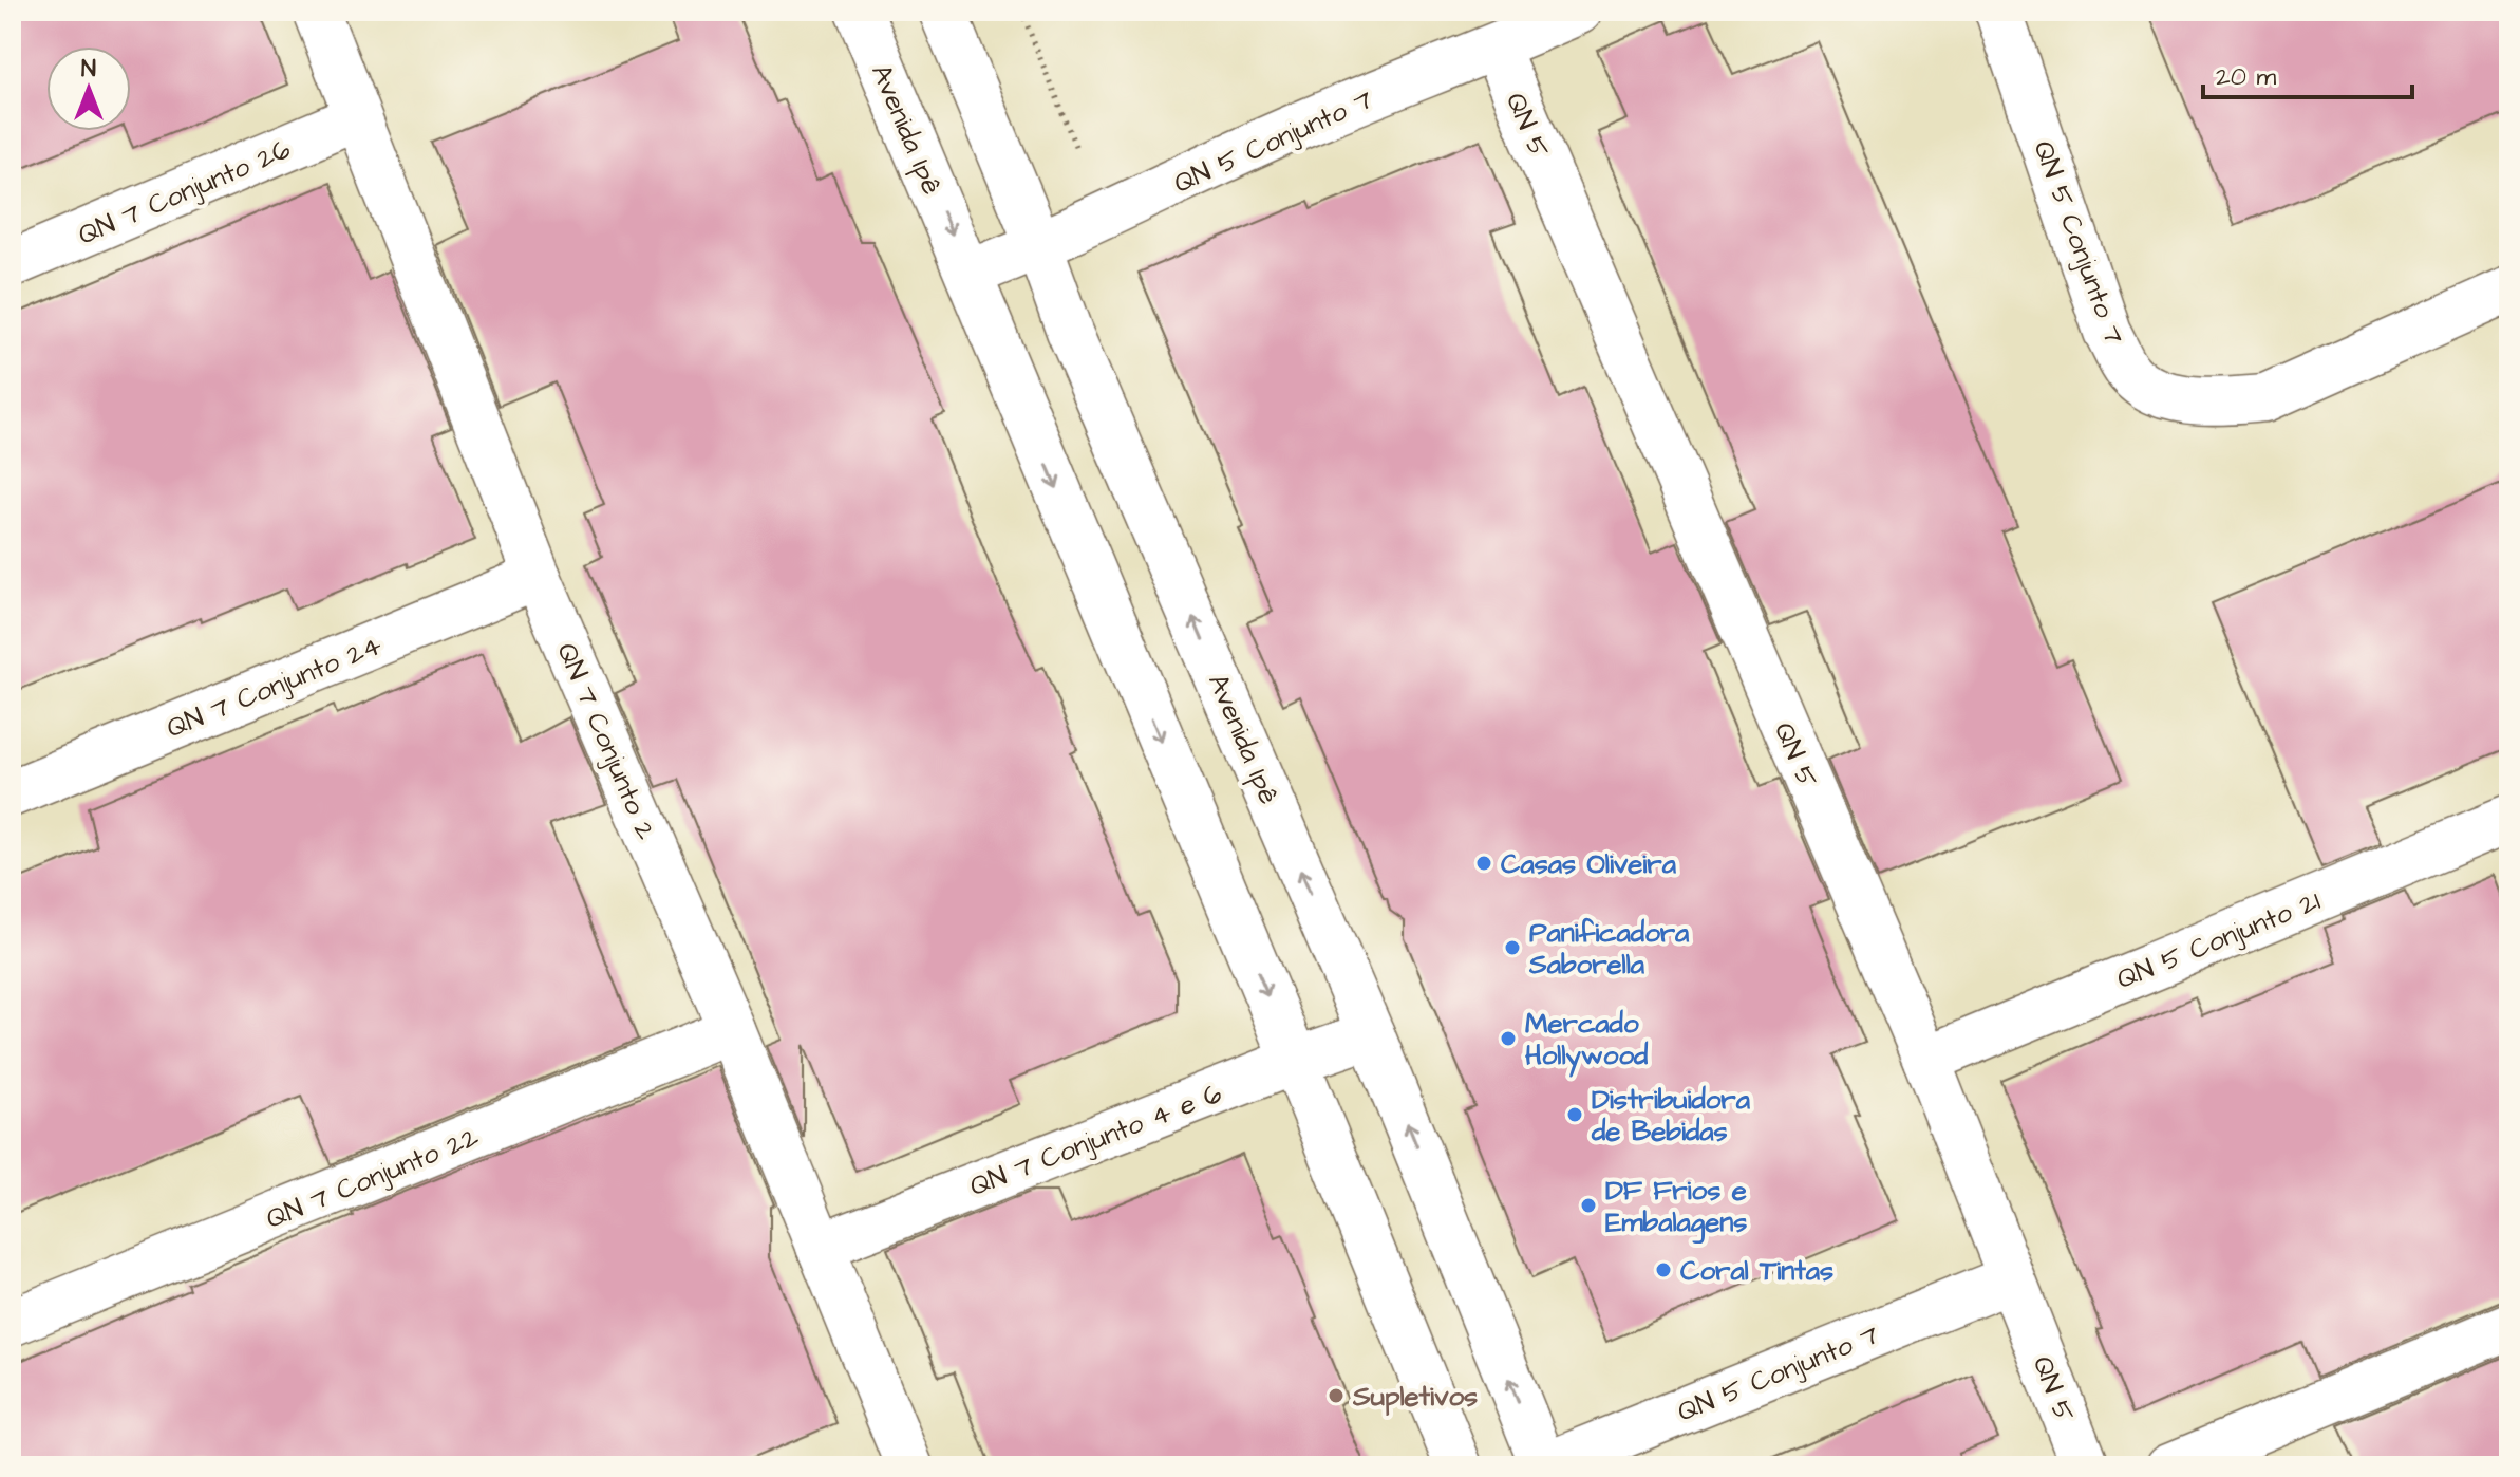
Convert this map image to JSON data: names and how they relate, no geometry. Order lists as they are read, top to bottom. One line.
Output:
{"streets":{"street":["QN 5","Avenida Ipê","QN 5 Conjunto 7","QN 7 Conjunto 26","QN 7 Conjunto 24","QN 7 Conjunto 2","QN 5 Conjunto 21","QN 7 Conjunto 4 e 6","QN 7 Conjunto 22"]},"crossings":[["QN 5","QN 5 Conjunto 7"],["QN 5","QN 5 Conjunto 21"],["Avenida Ipê","QN 5 Conjunto 7"],["Avenida Ipê","QN 7 Conjunto 4 e 6"],["QN 7 Conjunto 26","QN 7 Conjunto 2"],["QN 7 Conjunto 24","QN 7 Conjunto 2"],["QN 7 Conjunto 2","QN 7 Conjunto 4 e 6"],["QN 7 Conjunto 2","QN 7 Conjunto 22"]],"places":["Casas Oliveira","Panificadora Saborella","Mercado Hollywood","Distribuidora de Bebidas","DF Frios e Embalagens","Coral Tintas","Supletivos"],"scale_bar":"20 m","north":"top"}
